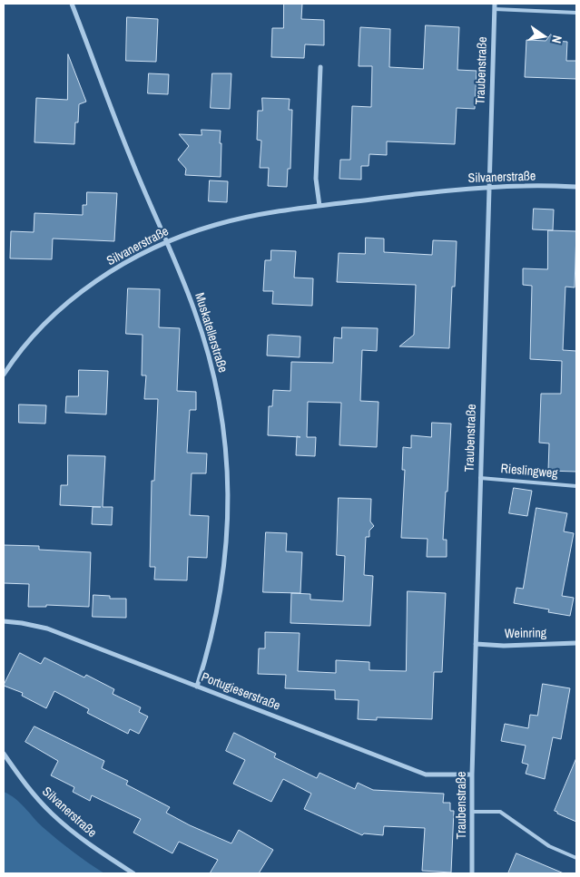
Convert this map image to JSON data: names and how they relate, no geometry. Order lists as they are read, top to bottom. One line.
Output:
{"streets":{"street":["Traubenstraße","Silvanerstraße","Muskatellerstraße","Weinring","Portugieserstraße"],"lane":["Rieslingweg"]},"crossings":[["Traubenstraße","Silvanerstraße"],["Traubenstraße","Rieslingweg"],["Traubenstraße","Weinring"],["Traubenstraße","Portugieserstraße"],["Silvanerstraße","Muskatellerstraße"],["Muskatellerstraße","Portugieserstraße"]],"north":"right"}
